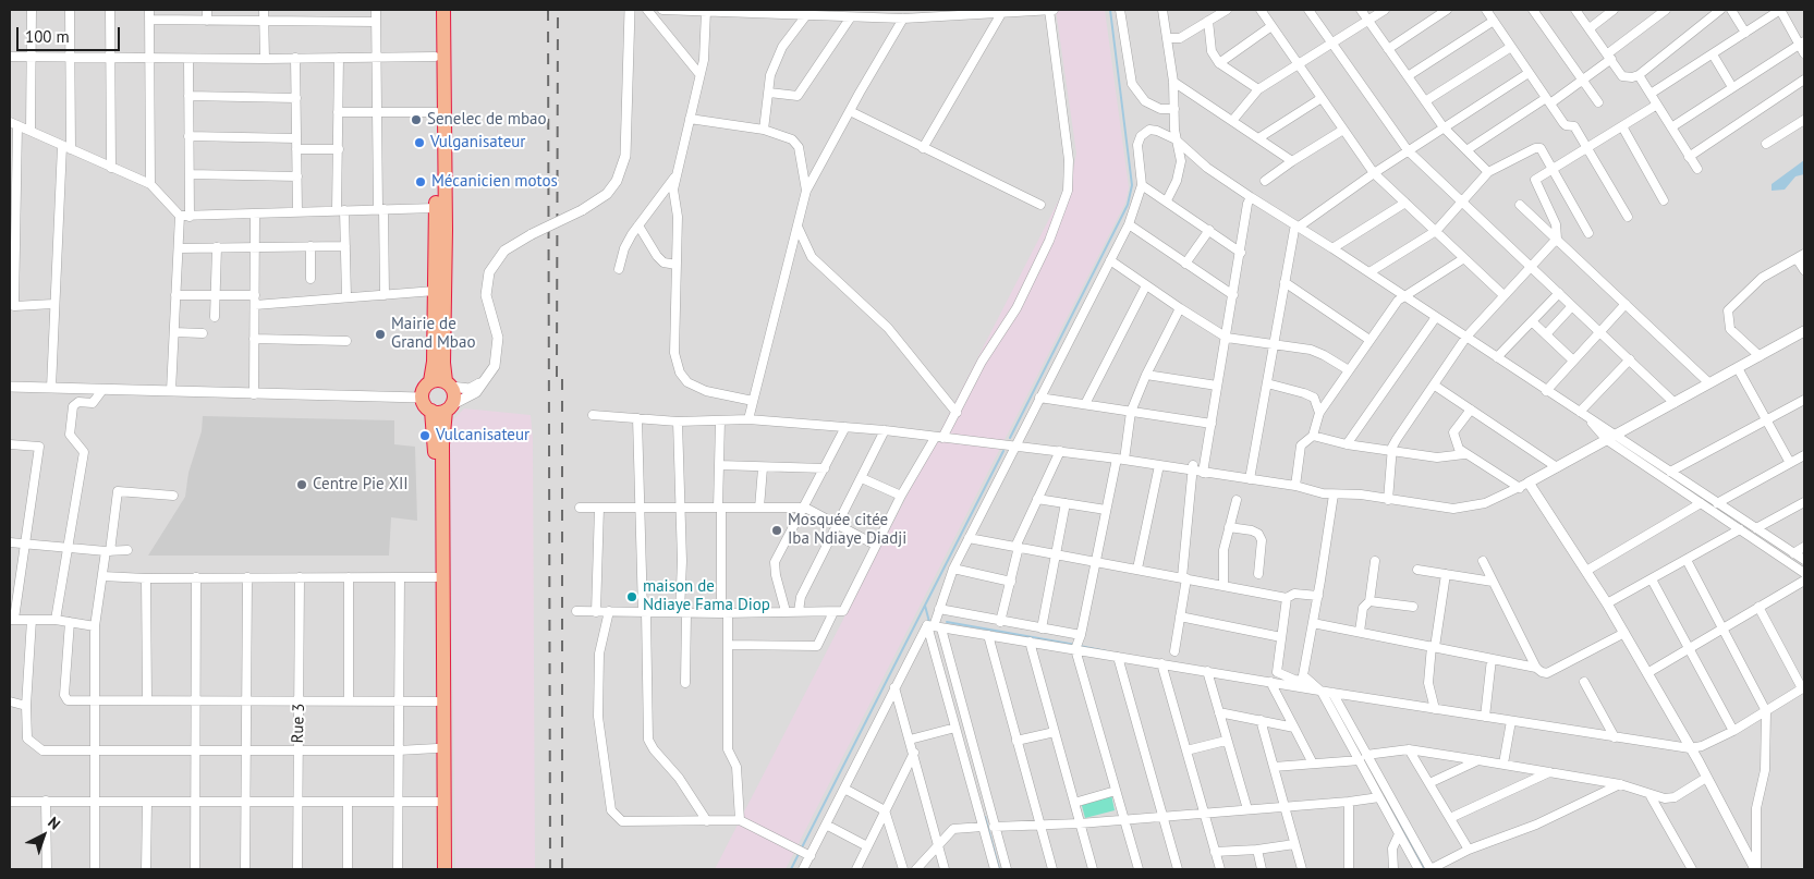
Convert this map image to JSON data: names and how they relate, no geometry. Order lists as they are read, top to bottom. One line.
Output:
{"streets":{"street":["Rue 3"]},"places":["Senelec de mbao","Vulganisateur","Mécanicien motos","Mairie de Grand Mbao","Vulcanisateur","Centre Pie XII","Mosquée citée Iba Ndiaye Diadji","maison de Ndiaye Fama Diop"],"scale_bar":"100 m","north":"top right"}
